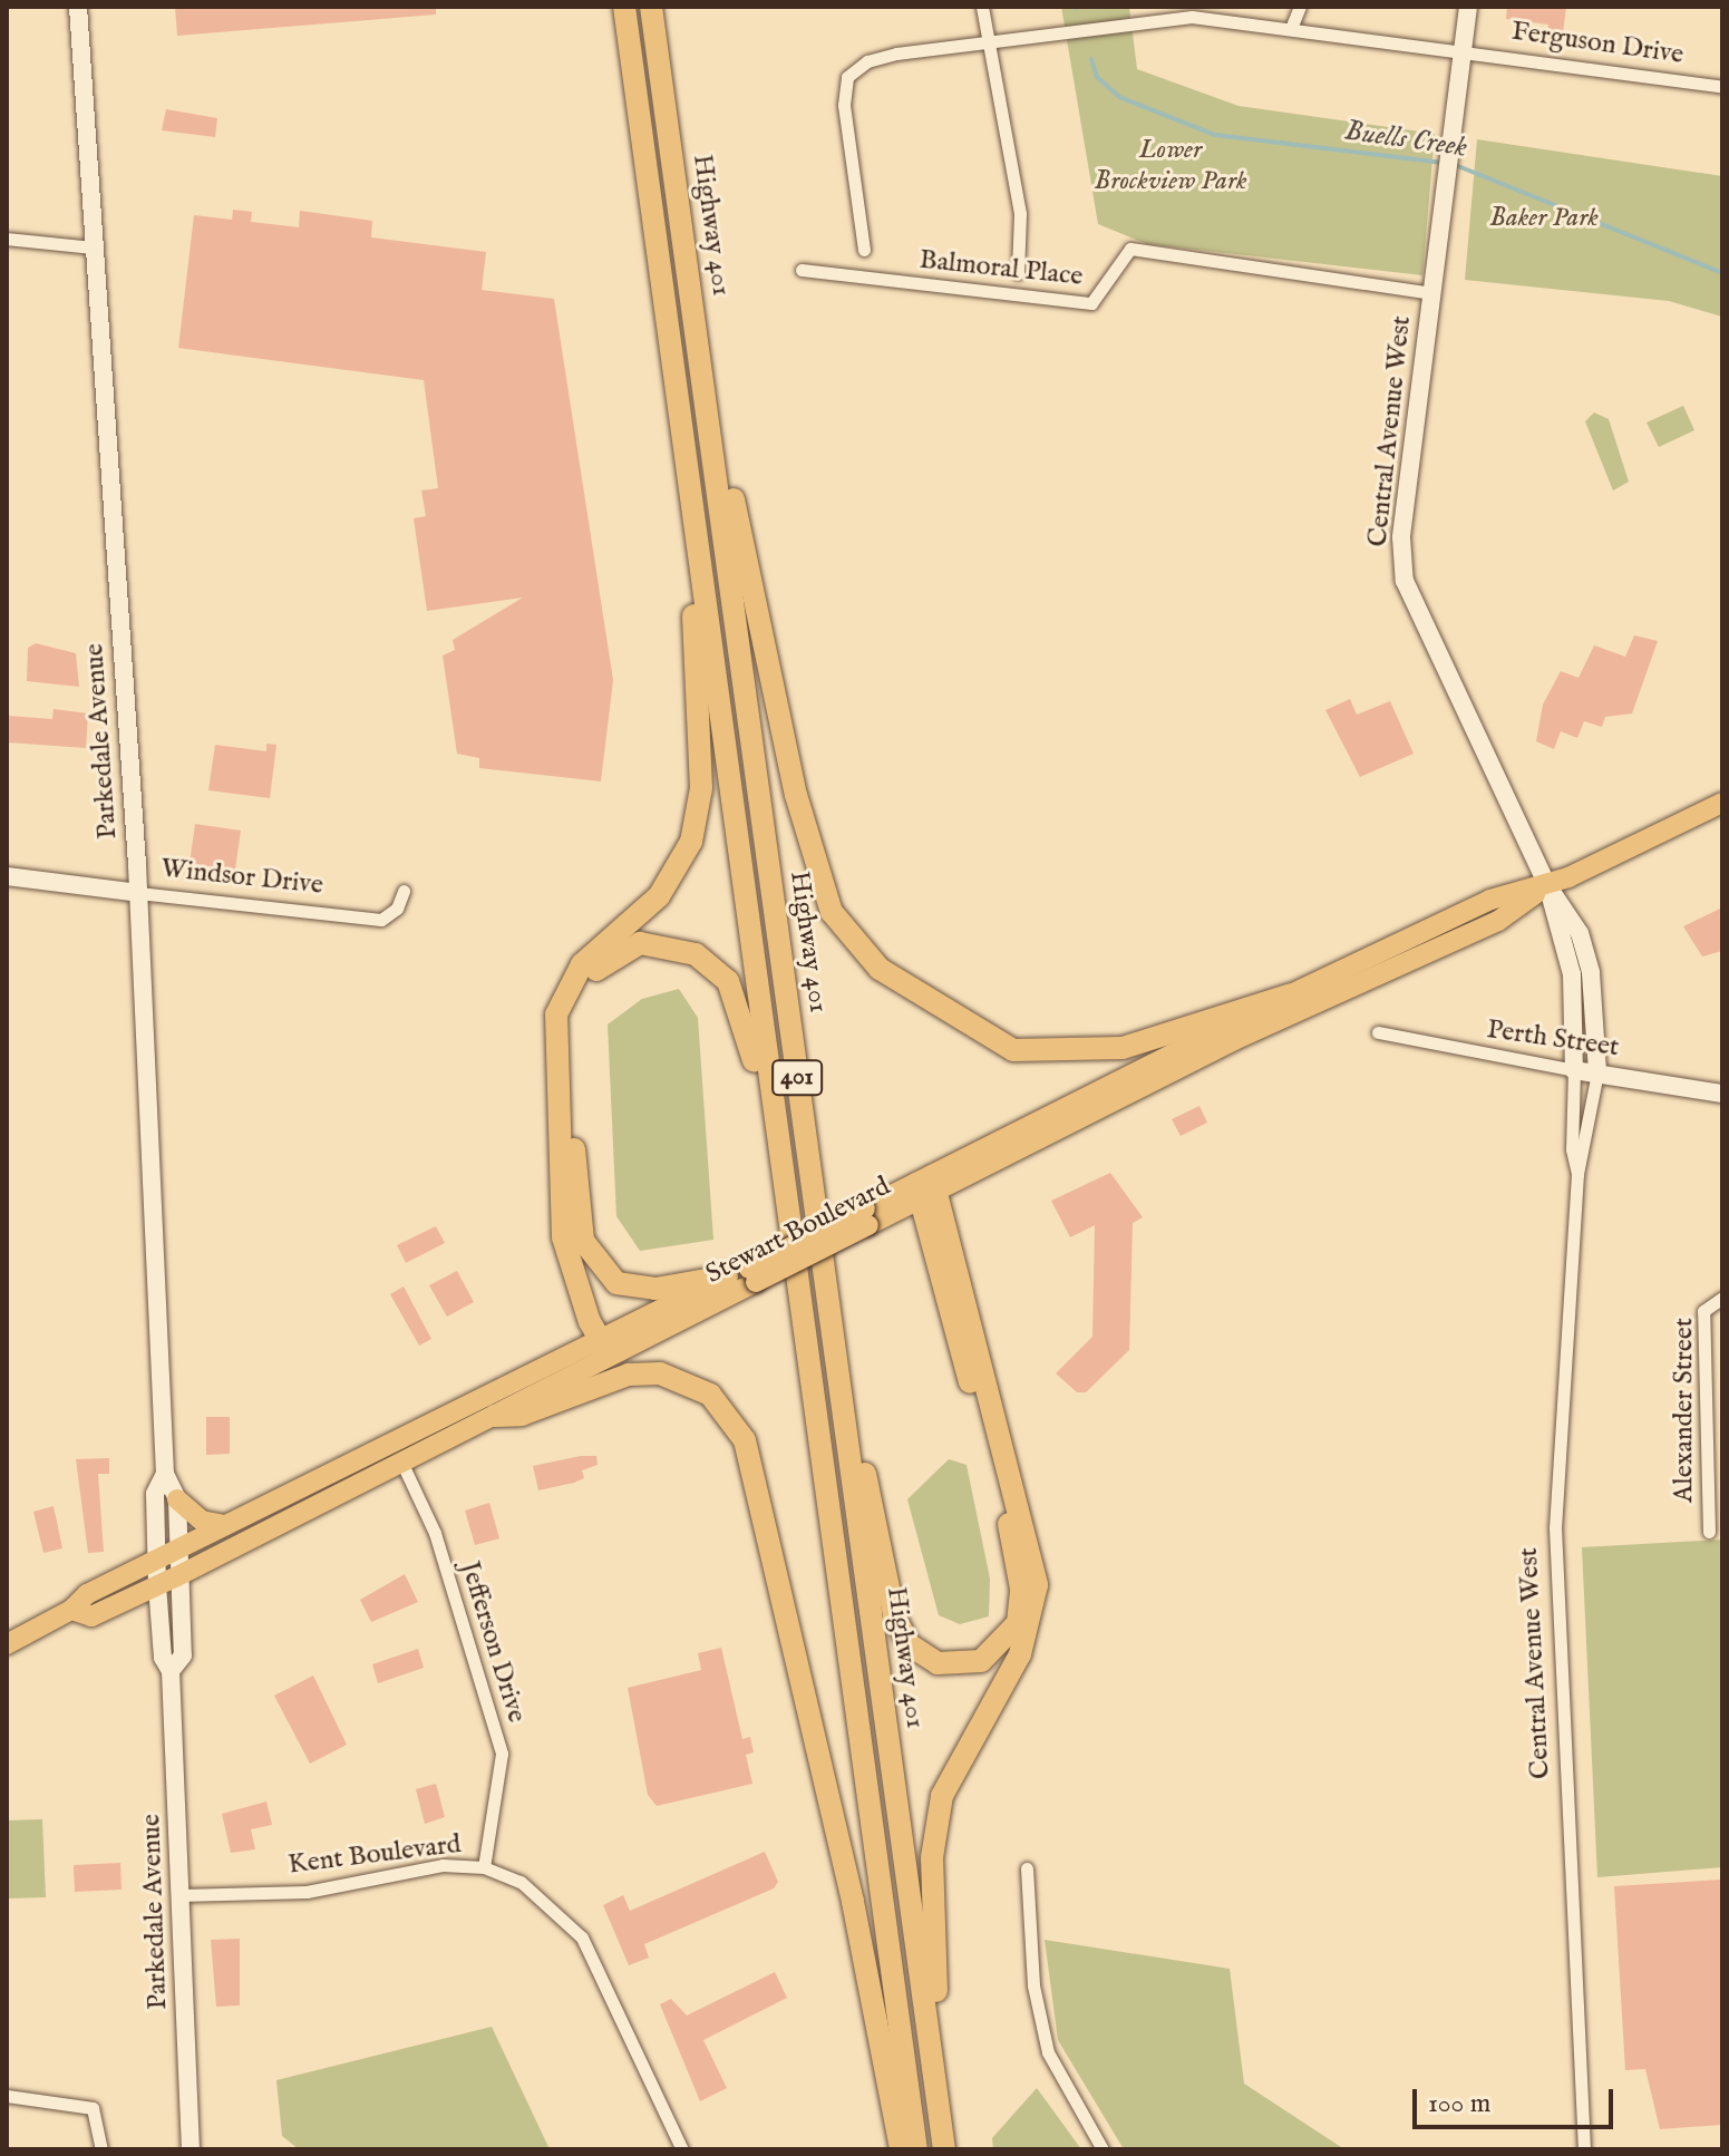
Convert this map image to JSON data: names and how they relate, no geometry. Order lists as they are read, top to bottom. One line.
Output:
{"streets":{"highway":["Highway 401","401"],"main road":["Stewart Boulevard"],"street":["Ferguson Drive","Balmoral Place","Central Avenue West","Parkedale Avenue","Windsor Drive","Perth Street","Alexander Street","Jefferson Drive","Kent Boulevard"]},"crossings":[["Ferguson Drive","Central Avenue West"],["Balmoral Place","Central Avenue West"],["Central Avenue West","Perth Street"],["Central Avenue West","Stewart Boulevard"],["Parkedale Avenue","Windsor Drive"],["Parkedale Avenue","Stewart Boulevard"],["Parkedale Avenue","Kent Boulevard"],["Stewart Boulevard","Jefferson Drive"],["Jefferson Drive","Kent Boulevard"]],"water":["Buells Creek"],"parks":["Lower Brockview Park","Baker Park"],"scale_bar":"100 m"}
